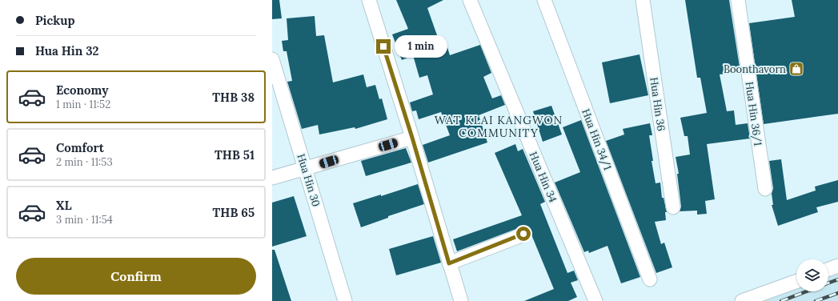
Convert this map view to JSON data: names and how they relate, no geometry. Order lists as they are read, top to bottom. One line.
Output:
{"streets":{"street":["Hua Hin 36","Hua Hin 36/1","Hua Hin 34/1","Hua Hin 34","Hua Hin 30"]},"districts":["WAT KLAI KANGWON COMMUNITY"],"places":{"shop":["Boonthavorn"]},"page":{"banner":["Pickup","Hua Hin 32"],"bubble":"1 min","list":[{"name":"Economy","note":"1 min · 11:52","value":"THB 38"},{"name":"Comfort","note":"2 min · 11:53","value":"THB 51"},{"name":"XL","note":"3 min · 11:54","value":"THB 65"}],"buttons":"Confirm"}}
